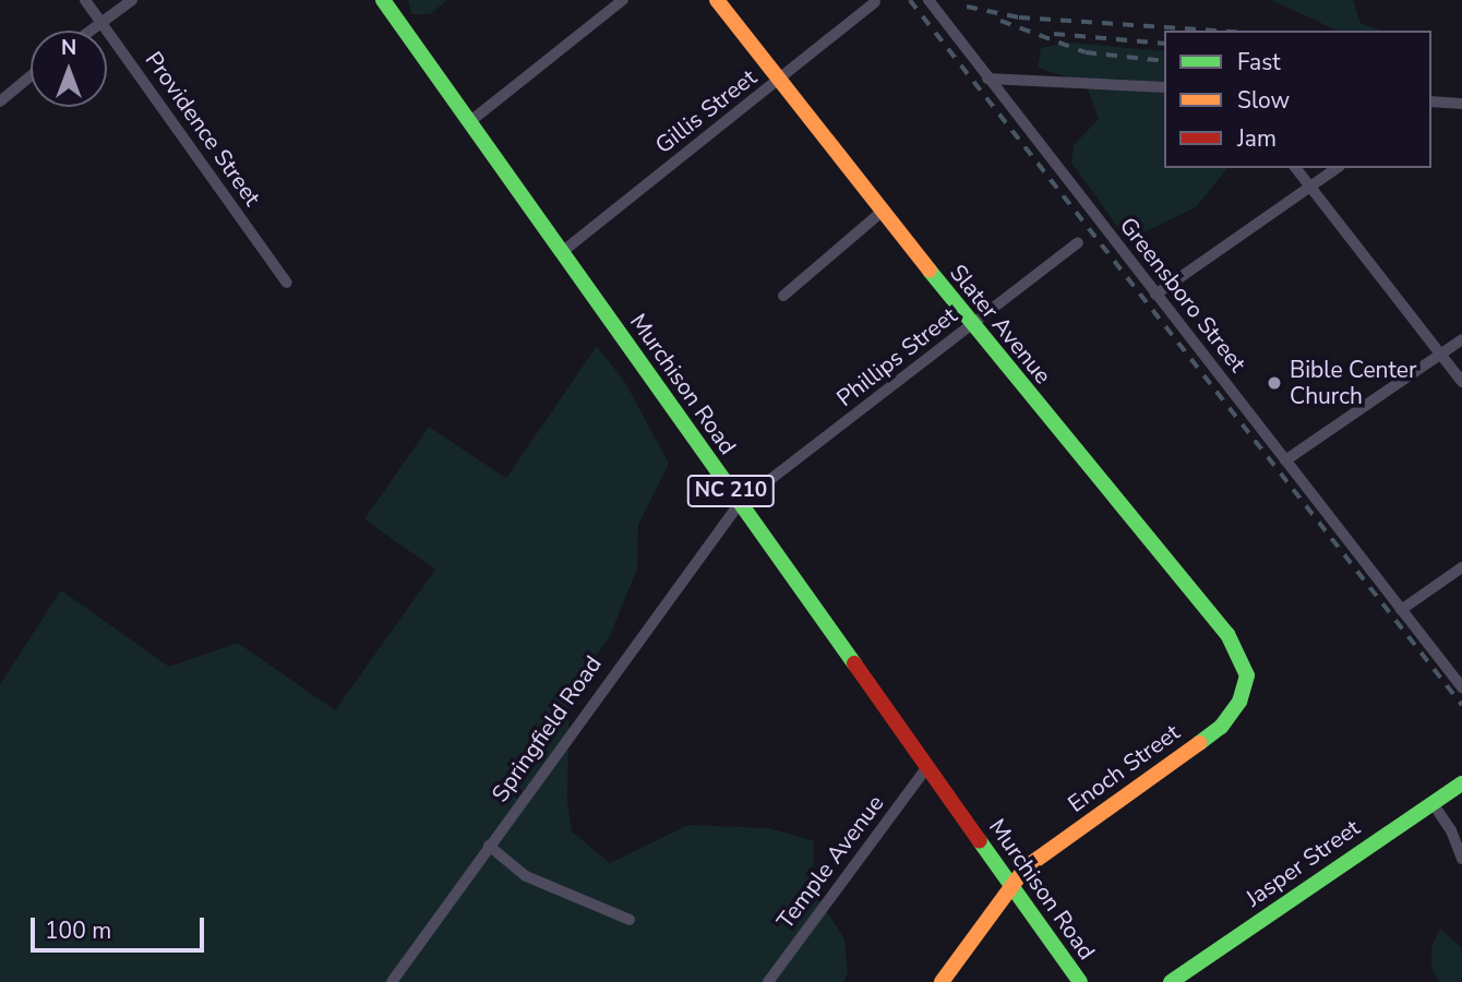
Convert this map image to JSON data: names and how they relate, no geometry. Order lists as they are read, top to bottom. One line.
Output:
{"streets":{"street":["Gillis Street","Providence Street","Greensboro Street","Slater Avenue","Phillips Street","Murchison Road","NC 210","Springfield Road","Enoch Street","Temple Avenue","Jasper Street"]},"crossings":[["Gillis Street","Slater Avenue"],["Gillis Street","Murchison Road"],["Slater Avenue","Phillips Street"],["Slater Avenue","Enoch Street"],["Phillips Street","Murchison Road"],["Phillips Street","Springfield Road"],["Murchison Road","Springfield Road"],["Murchison Road","Enoch Street"],["Murchison Road","Temple Avenue"]],"places":["Bible Center Church"],"legend":["Fast","Slow","Jam"],"scale_bar":"100 m","north":"top"}
